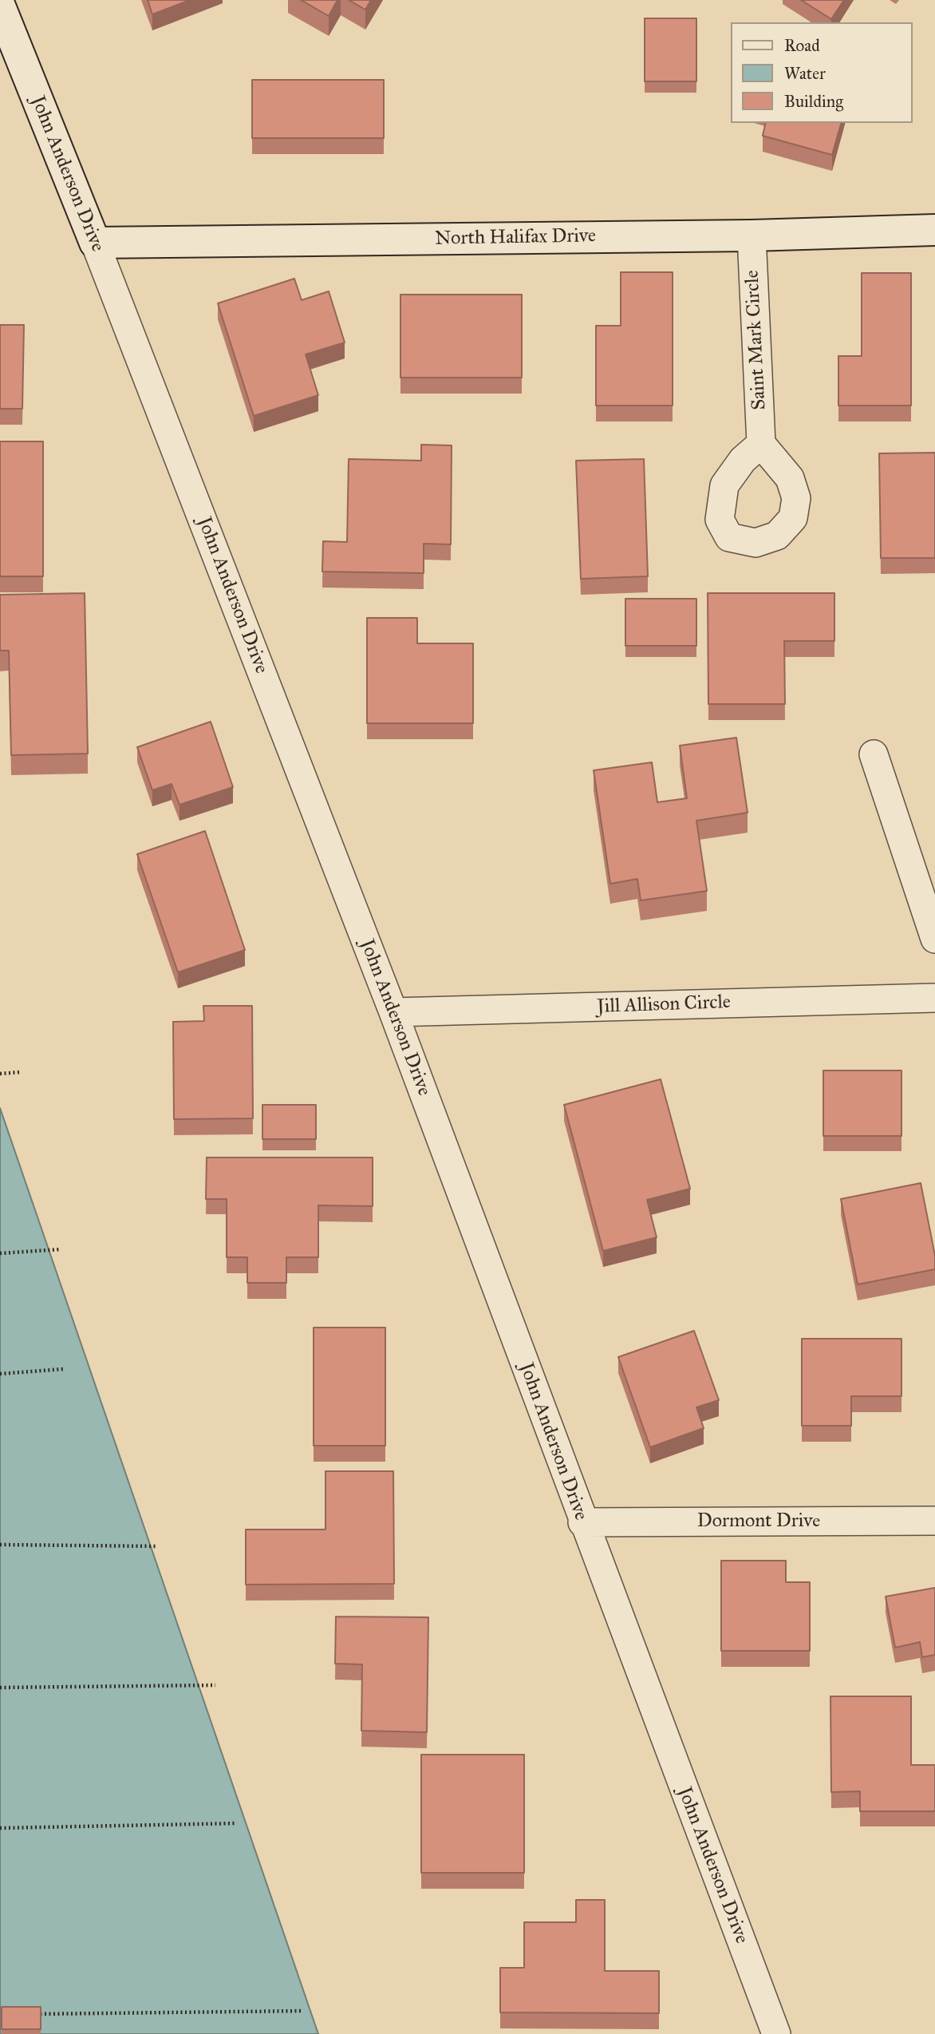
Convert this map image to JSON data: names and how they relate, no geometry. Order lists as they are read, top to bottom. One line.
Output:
{"streets":{"street":["John Anderson Drive","North Halifax Drive","Saint Mark Circle","Jill Allison Circle","Dormont Drive"]},"crossings":[["John Anderson Drive","North Halifax Drive"],["John Anderson Drive","Jill Allison Circle"],["John Anderson Drive","Dormont Drive"],["North Halifax Drive","Saint Mark Circle"]],"legend":["Road","Water","Building"]}
